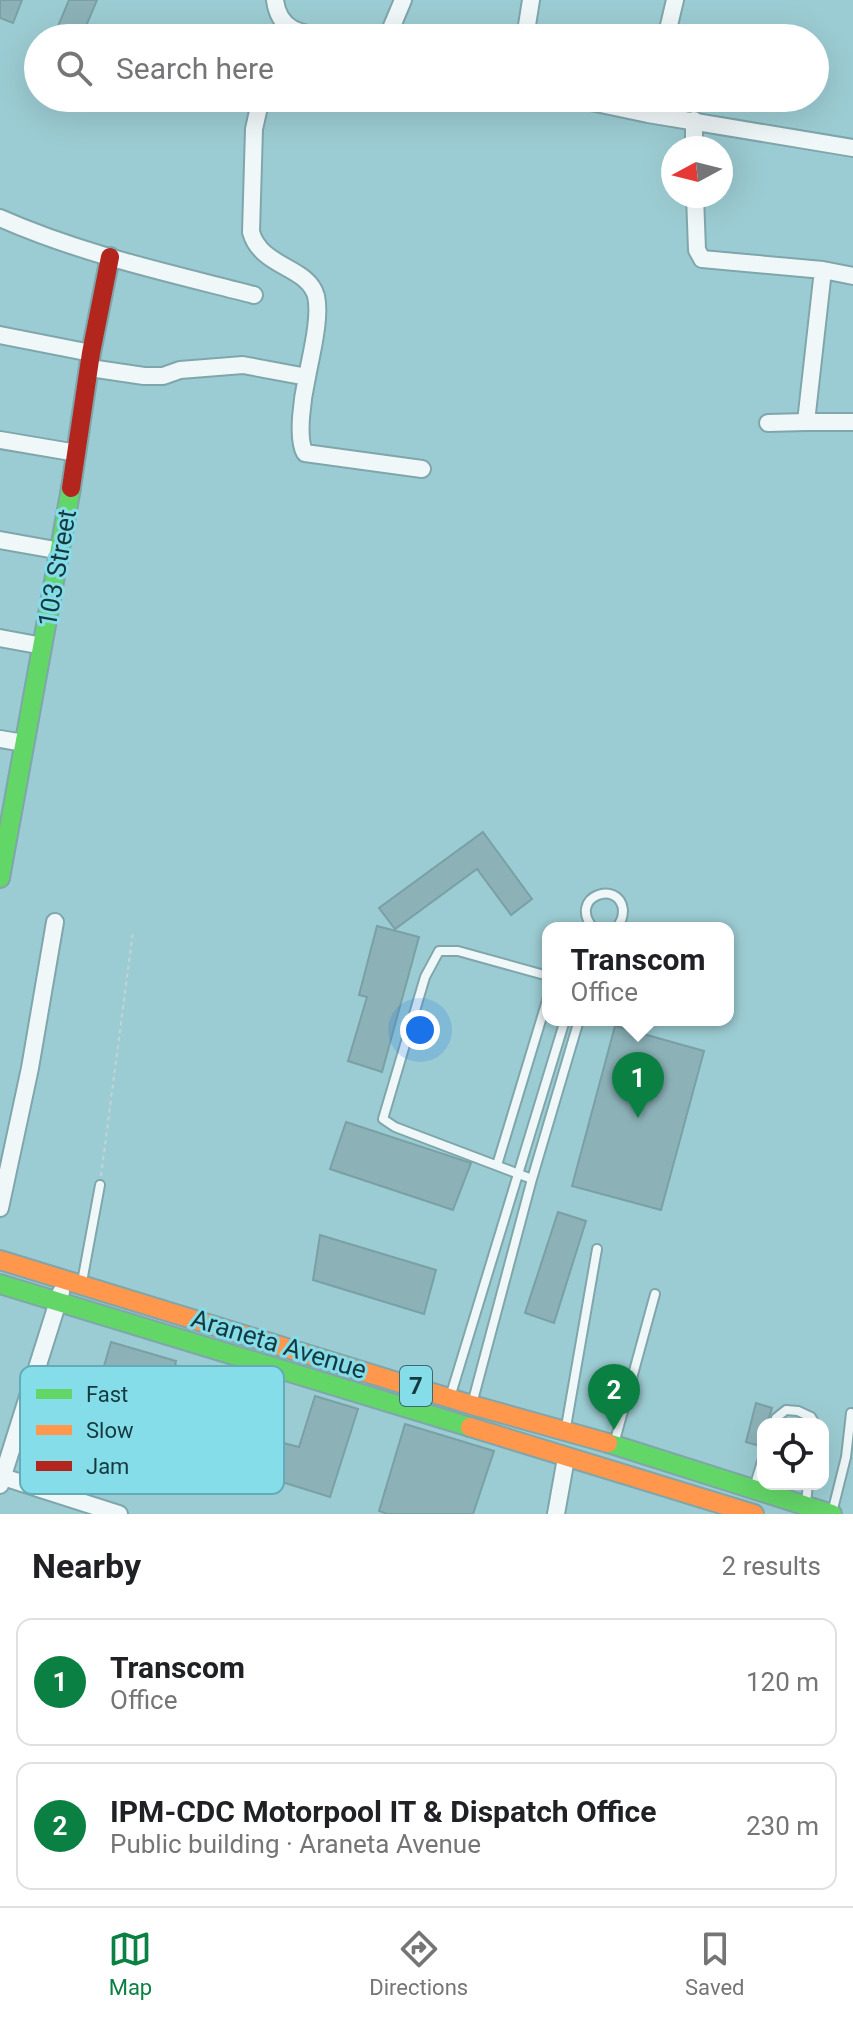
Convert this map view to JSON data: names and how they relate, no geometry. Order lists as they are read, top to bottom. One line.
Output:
{"streets":{"main road":["103 Street","Araneta Avenue","7"]},"legend":["Fast","Slow","Jam"],"north":"left","page":{"search":"Search here","popup":["Transcom","Office"],"pins":["1","2"],"heading":["Nearby","2 results"],"list":[{"mark":"1","name":"Transcom","note":"Office","value":"120 m"},{"mark":"2","name":"IPM-CDC Motorpool IT & Dispatch Office","note":"Public building · Araneta Avenue","value":"230 m"}],"nav":["Map","Directions","Saved"]}}
